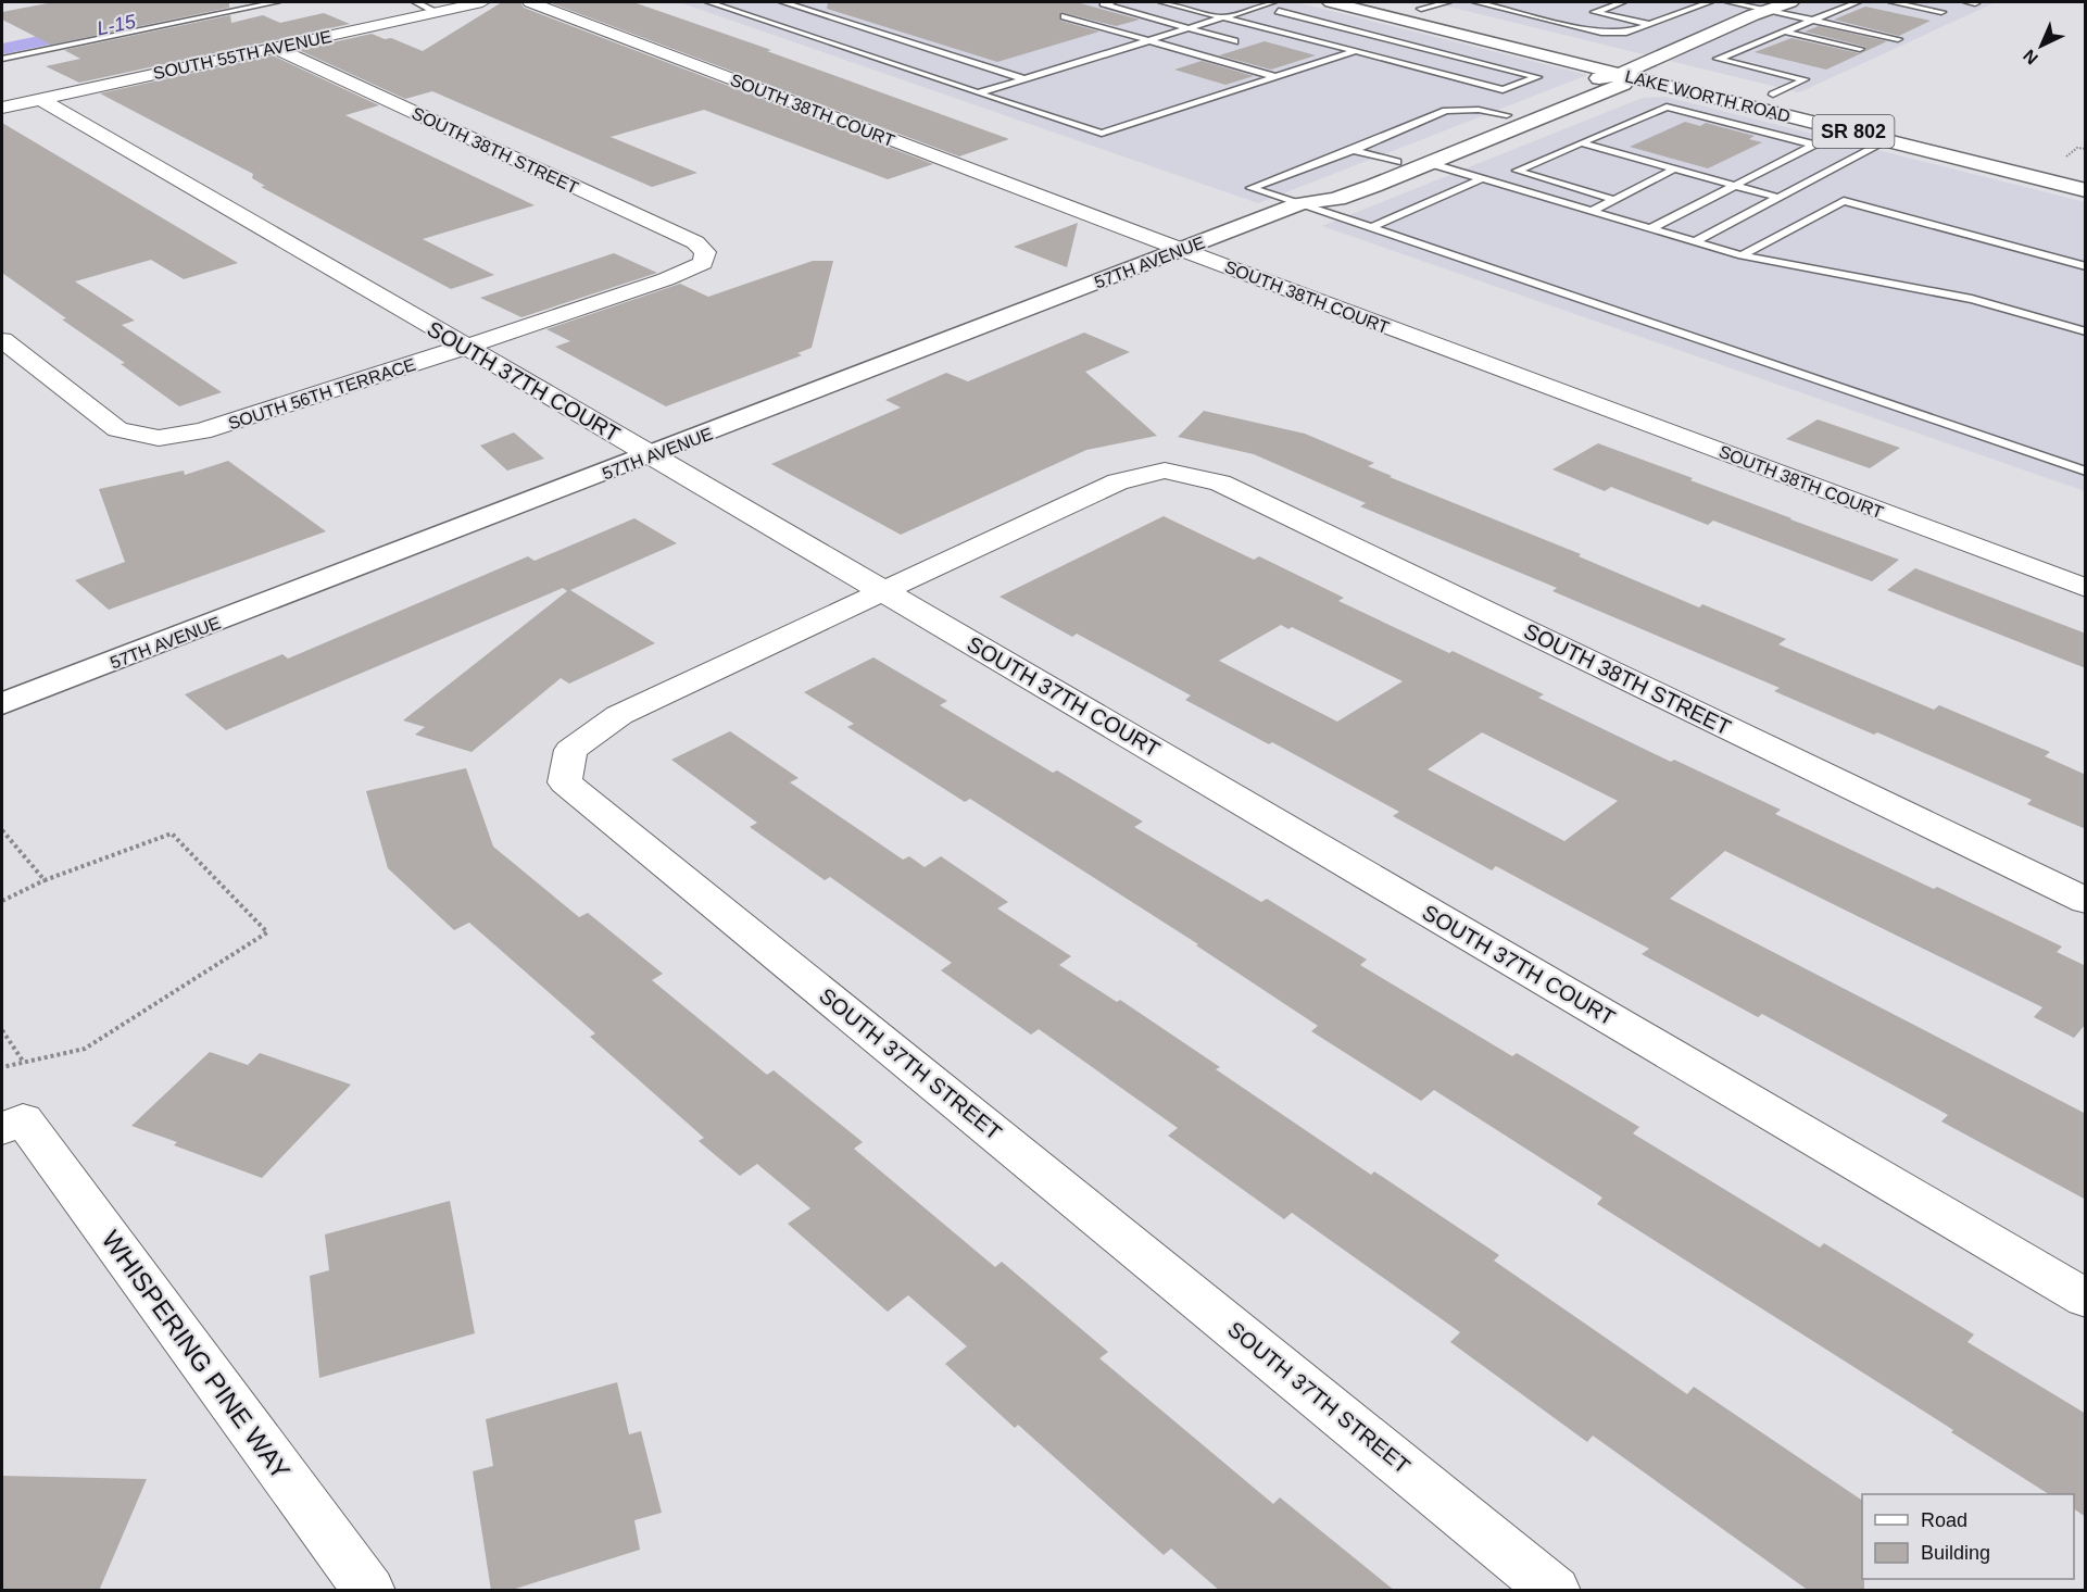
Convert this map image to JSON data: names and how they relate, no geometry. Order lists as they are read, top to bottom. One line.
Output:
{"streets":{"street":["SOUTH 55TH AVENUE","LAKE WORTH ROAD","SOUTH 38TH COURT","SR 802","SOUTH 38TH STREET","57TH AVENUE","SOUTH 37TH COURT","SOUTH 56TH TERRACE","SOUTH 37TH STREET","WHISPERING PINE WAY"]},"crossings":[["SOUTH 55TH AVENUE","SOUTH 38TH STREET"],["SOUTH 55TH AVENUE","SOUTH 37TH COURT"],["LAKE WORTH ROAD","57TH AVENUE"],["SOUTH 38TH COURT","57TH AVENUE"],["SOUTH 38TH STREET","SOUTH 37TH COURT"],["SOUTH 38TH STREET","SOUTH 56TH TERRACE"],["SOUTH 38TH STREET","SOUTH 37TH STREET"],["57TH AVENUE","SOUTH 37TH COURT"],["SOUTH 37TH COURT","SOUTH 56TH TERRACE"],["SOUTH 37TH COURT","SOUTH 37TH STREET"]],"water":["L-15"],"legend":["Road","Building"],"north":"bottom left"}
